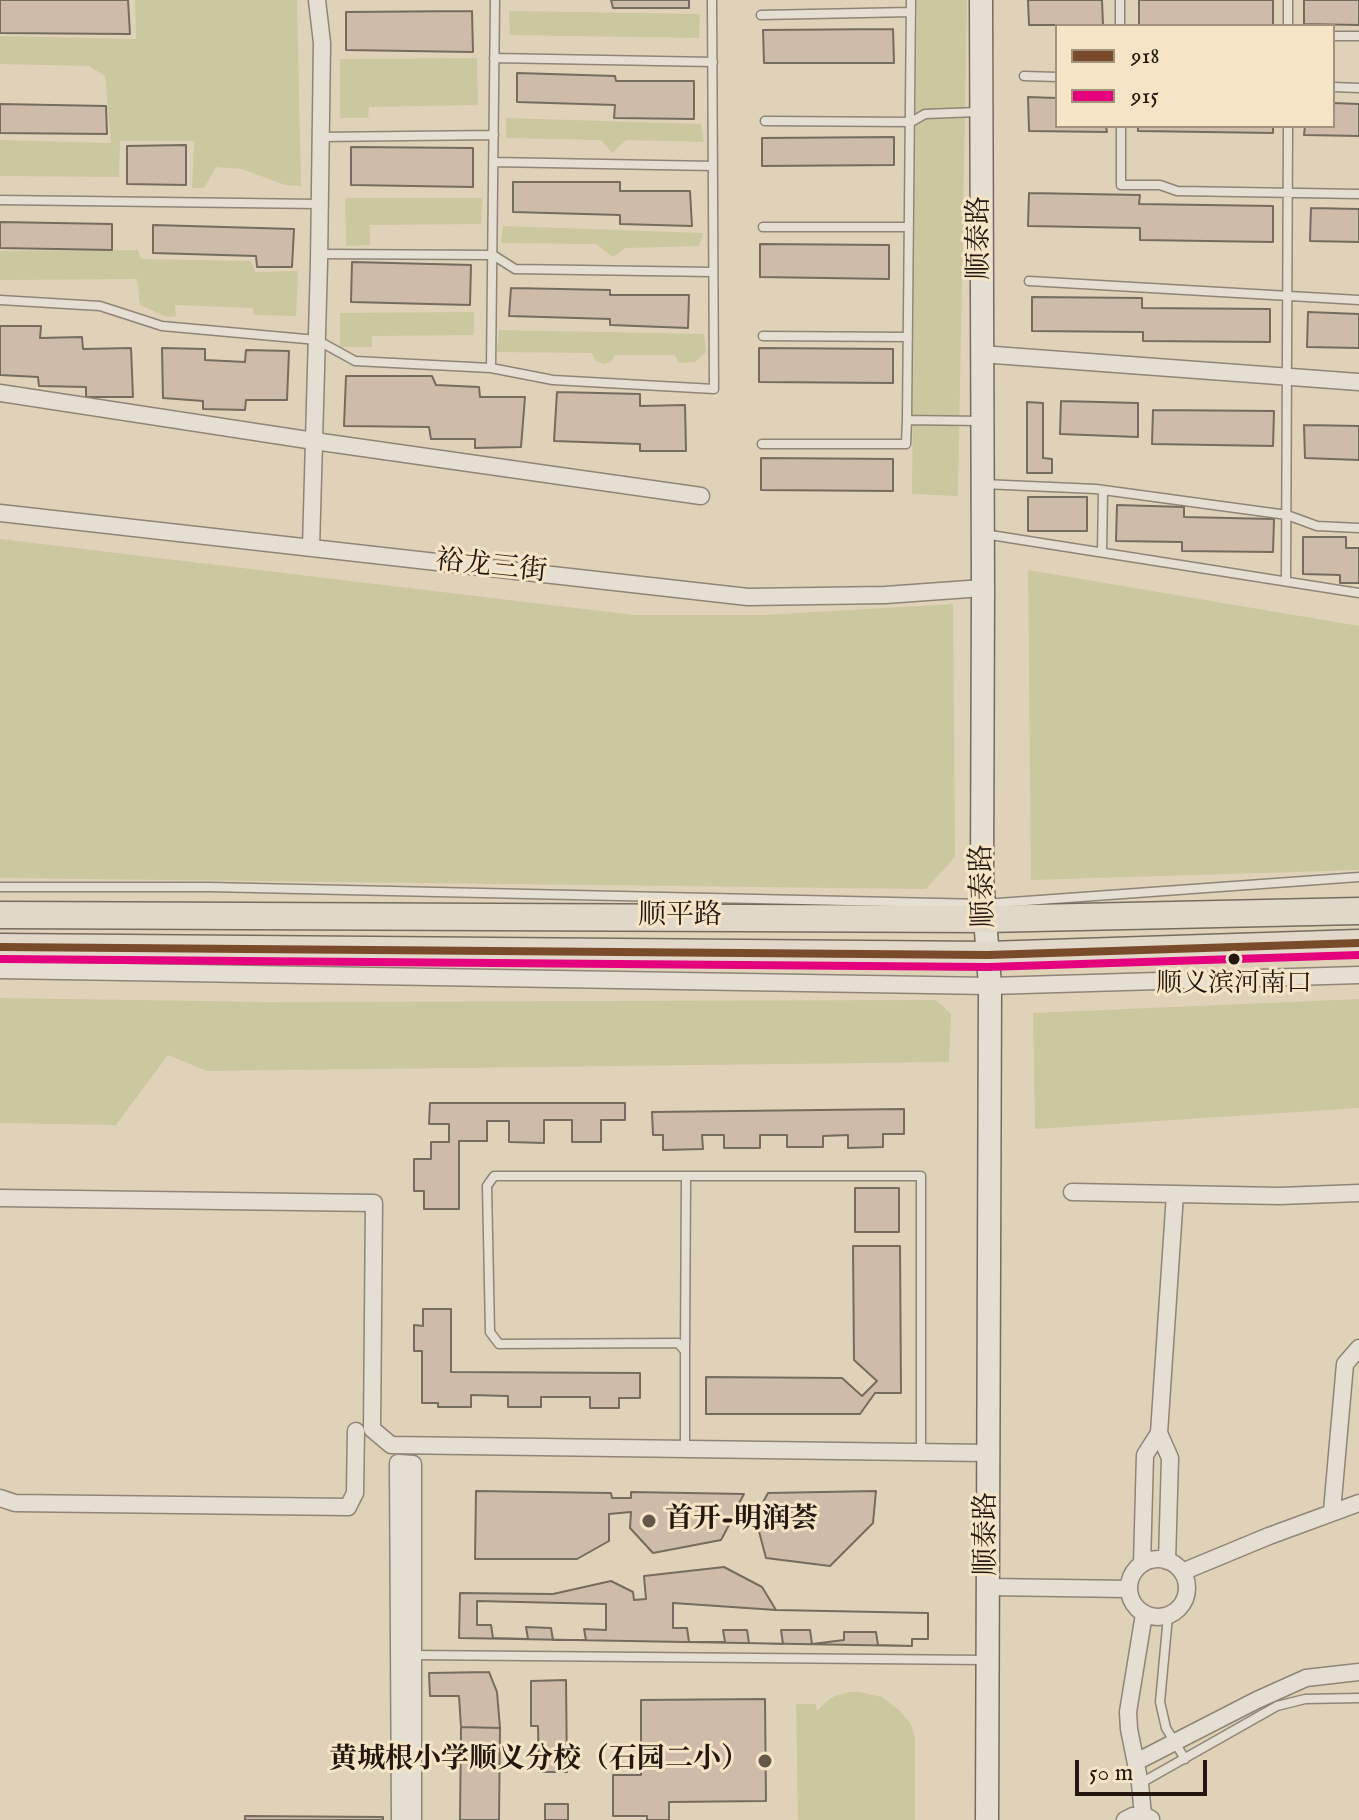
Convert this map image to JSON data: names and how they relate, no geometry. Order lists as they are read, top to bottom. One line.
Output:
{"streets":{"main road":["顺平路"],"street":["顺泰路","裕龙三街"]},"crossings":[["顺泰路","裕龙三街"],["顺泰路","顺平路"]],"places":["顺义滨河南口","首开-明润荟","黄城根小学顺义分校（石园二小）"],"lines":["transit line 918","transit line 915"],"legend":["918","915"],"scale_bar":"50 m"}
